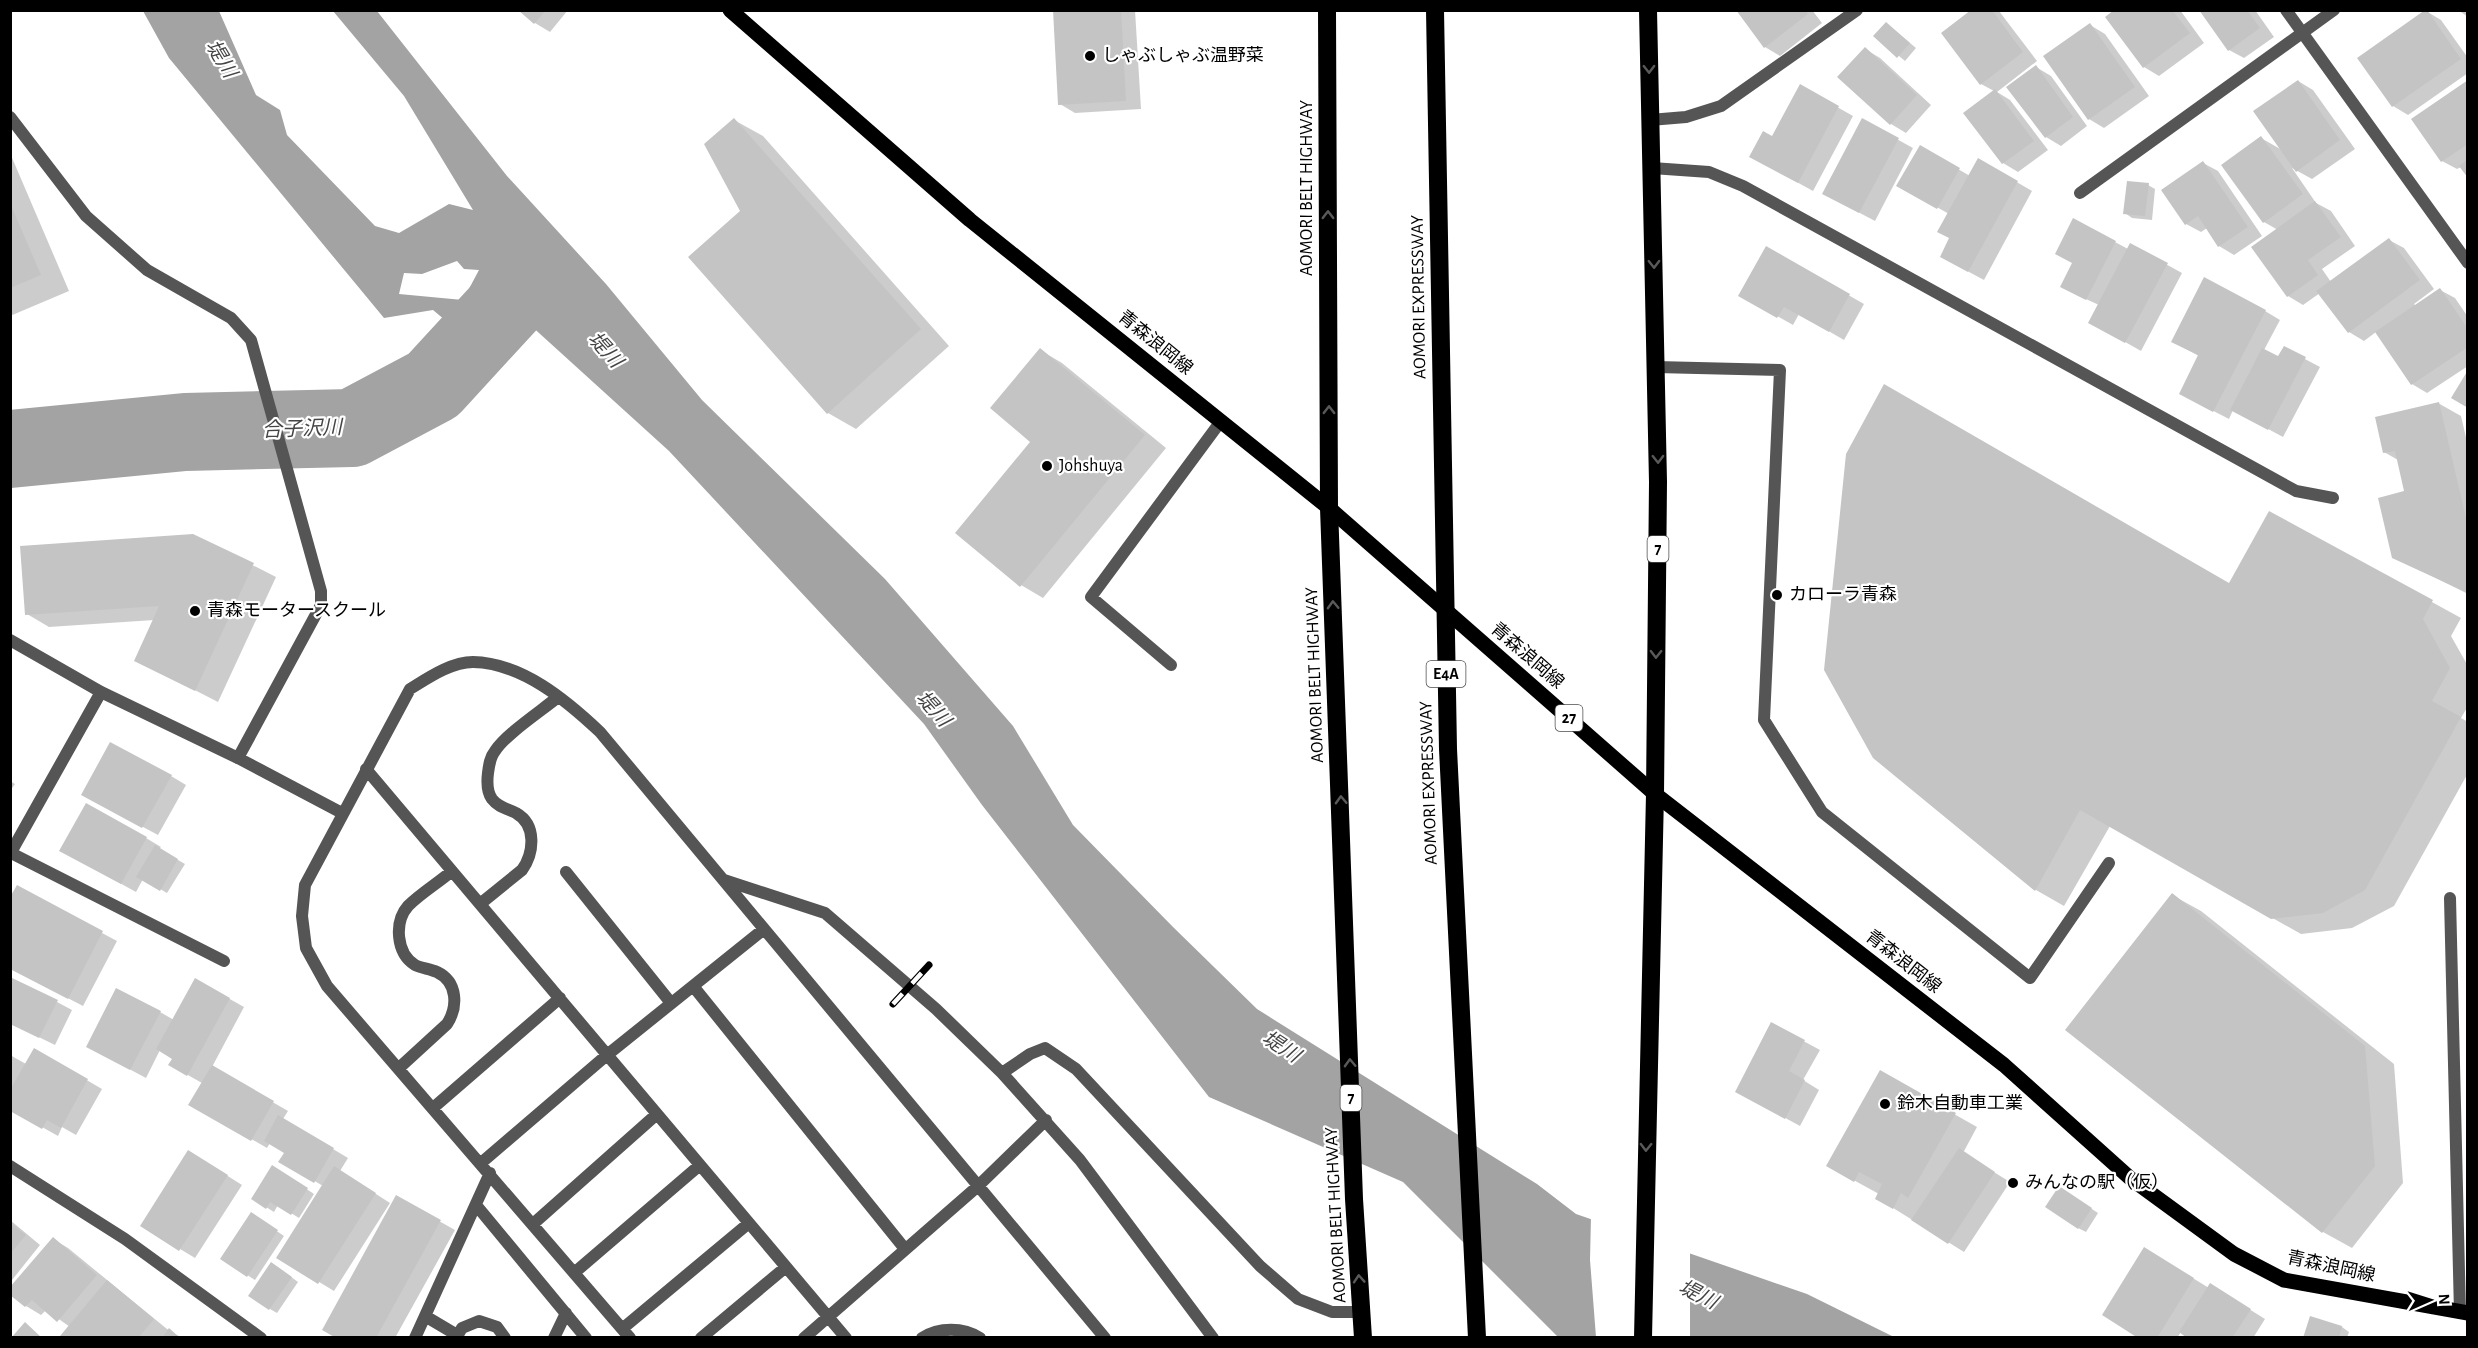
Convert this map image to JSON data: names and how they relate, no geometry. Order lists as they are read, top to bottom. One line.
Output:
{"streets":{"highway":["AOMORI BELT HIGHWAY","AOMORI EXPRESSWAY","7","E4A"],"main road":["青森浪岡線","27"]},"crossings":[["AOMORI BELT HIGHWAY","青森浪岡線"],["青森浪岡線","7"]],"one_way":["AOMORI BELT HIGHWAY"],"water":["堤川","合子沢川"],"places":["しゃぶしゃぶ温野菜","Johshuya","カローラ青森","青森モータースクール","鈴木自動車工業","みんなの駅（仮）"],"north":"right"}
